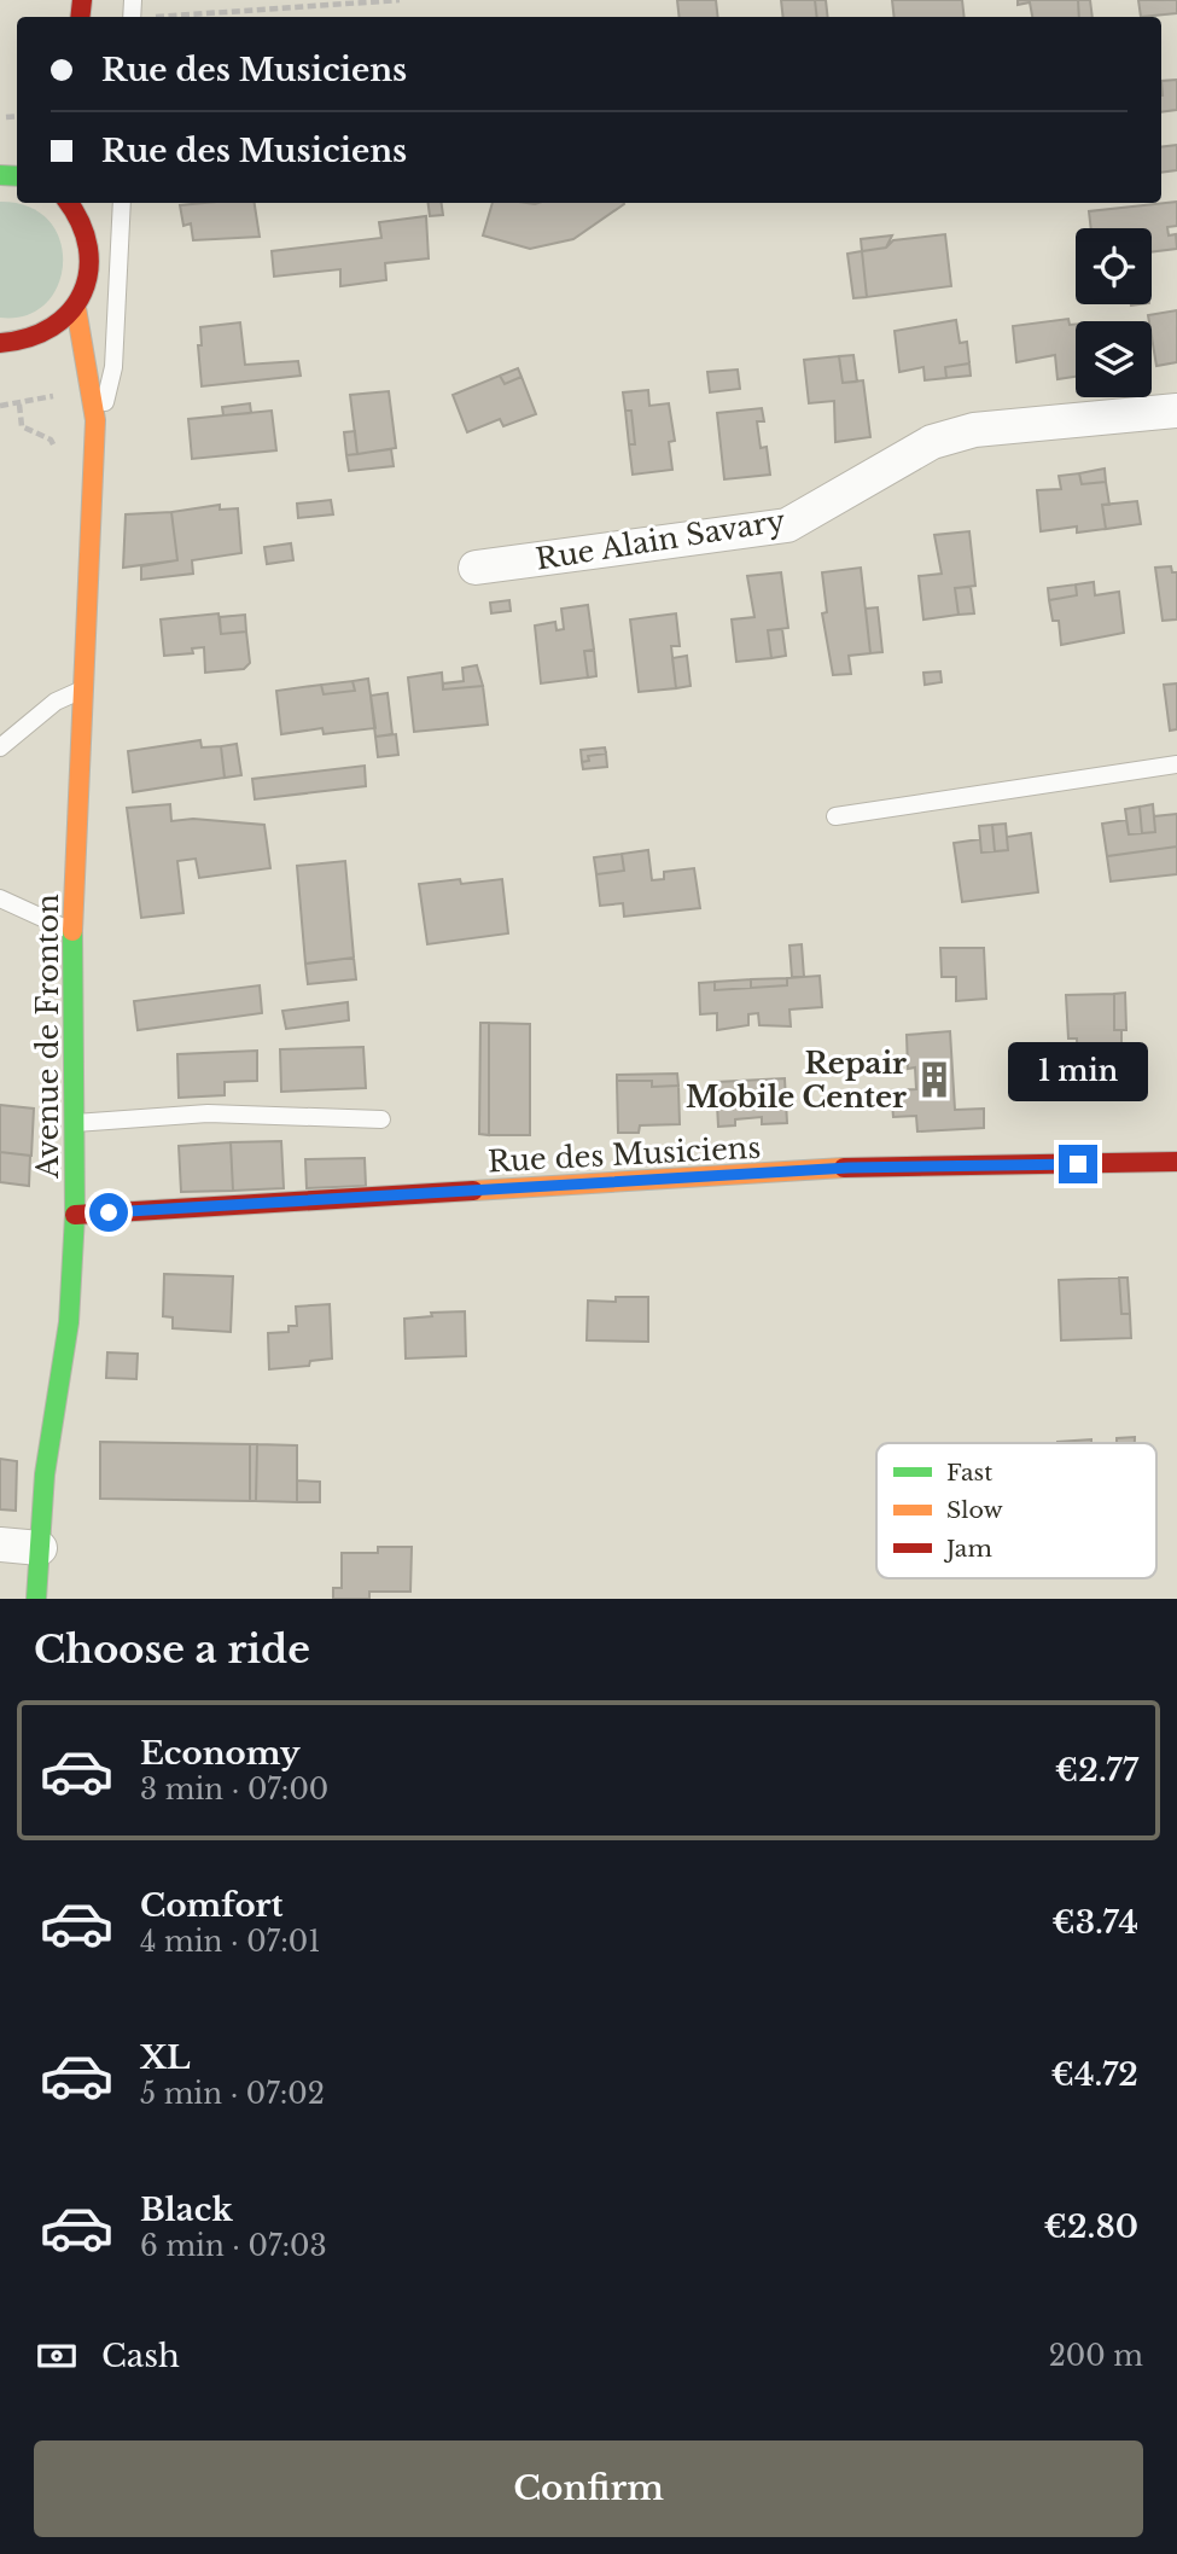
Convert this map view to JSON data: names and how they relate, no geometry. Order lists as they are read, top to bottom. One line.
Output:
{"streets":{"main road":["Avenue de Fronton","Rue des Musiciens"],"street":["Rue Alain Savary"]},"crossings":[["Avenue de Fronton","Rue des Musiciens"]],"places":{"building":["Repair Mobile Center"]},"legend":["Fast","Slow","Jam"],"page":{"banner":["Rue des Musiciens","Rue des Musiciens"],"bubble":"1 min","heading":"Choose a ride","list":[{"name":"Economy","note":"3 min · 07:00","value":"€2.77"},{"name":"Comfort","note":"4 min · 07:01","value":"€3.74"},{"name":"XL","note":"5 min · 07:02","value":"€4.72"},{"name":"Black","note":"6 min · 07:03","value":"€2.80"}],"pay":["Cash","200 m"],"buttons":"Confirm"}}
